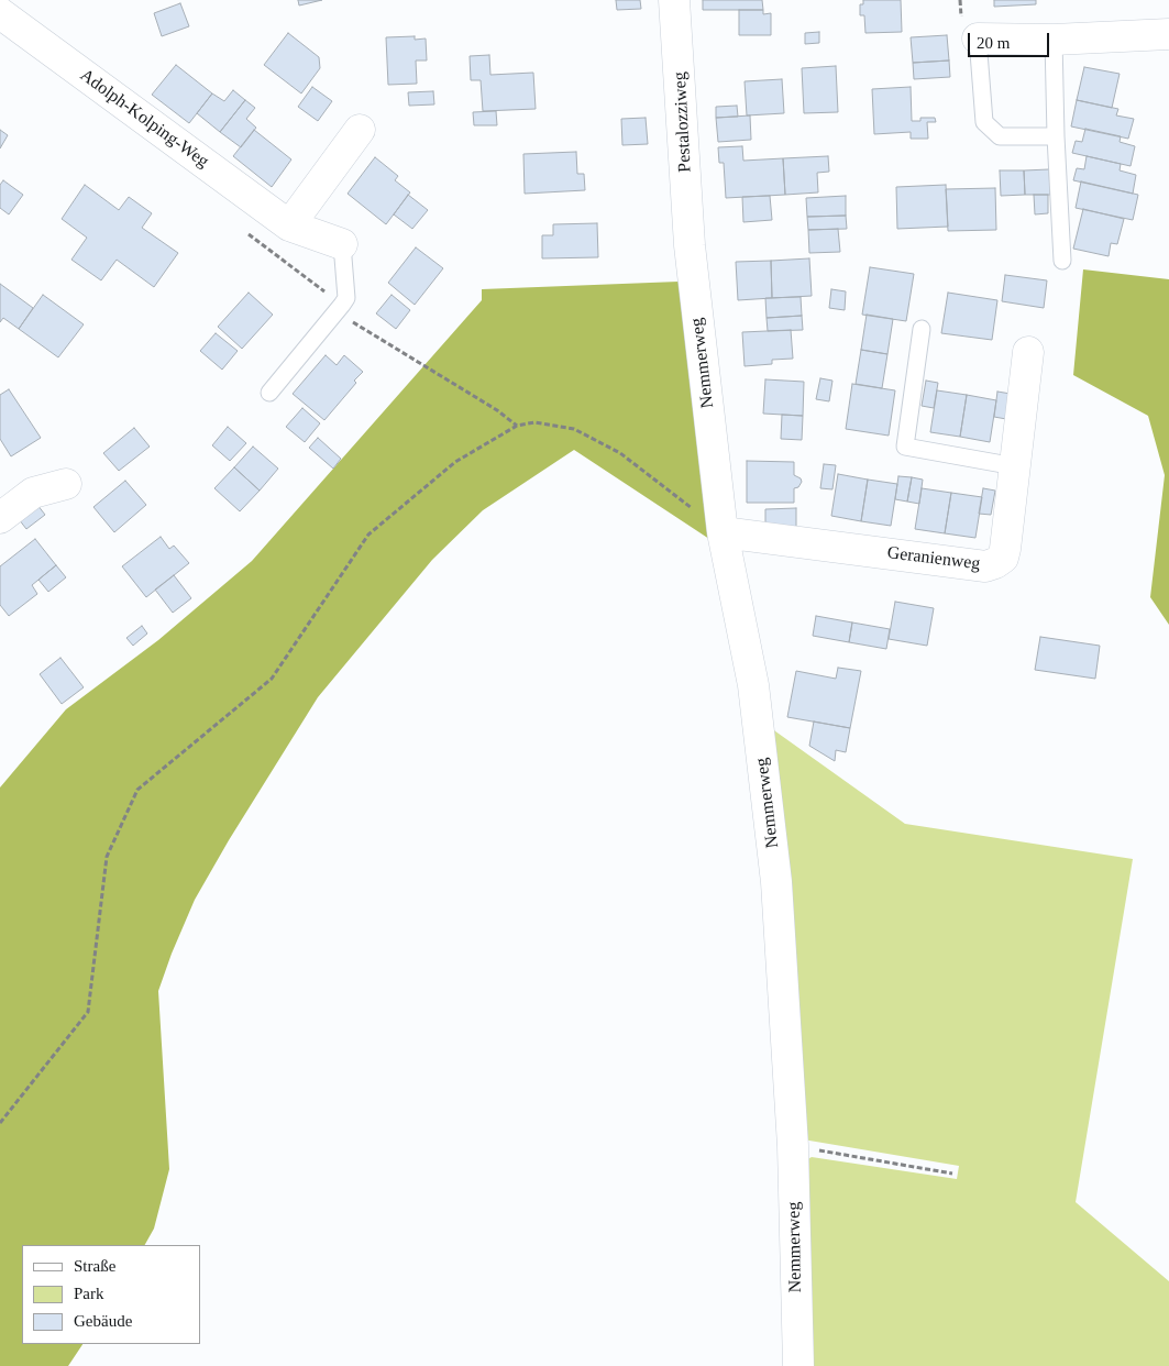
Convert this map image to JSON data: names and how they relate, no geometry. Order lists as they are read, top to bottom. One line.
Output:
{"streets":{"street":["Adolph-Kolping-Weg","Pestalozziweg","Nemmerweg","Geranienweg"]},"crossings":[["Pestalozziweg","Nemmerweg"],["Nemmerweg","Geranienweg"]],"legend":["Straße","Park","Gebäude"],"scale_bar":"20 m"}
